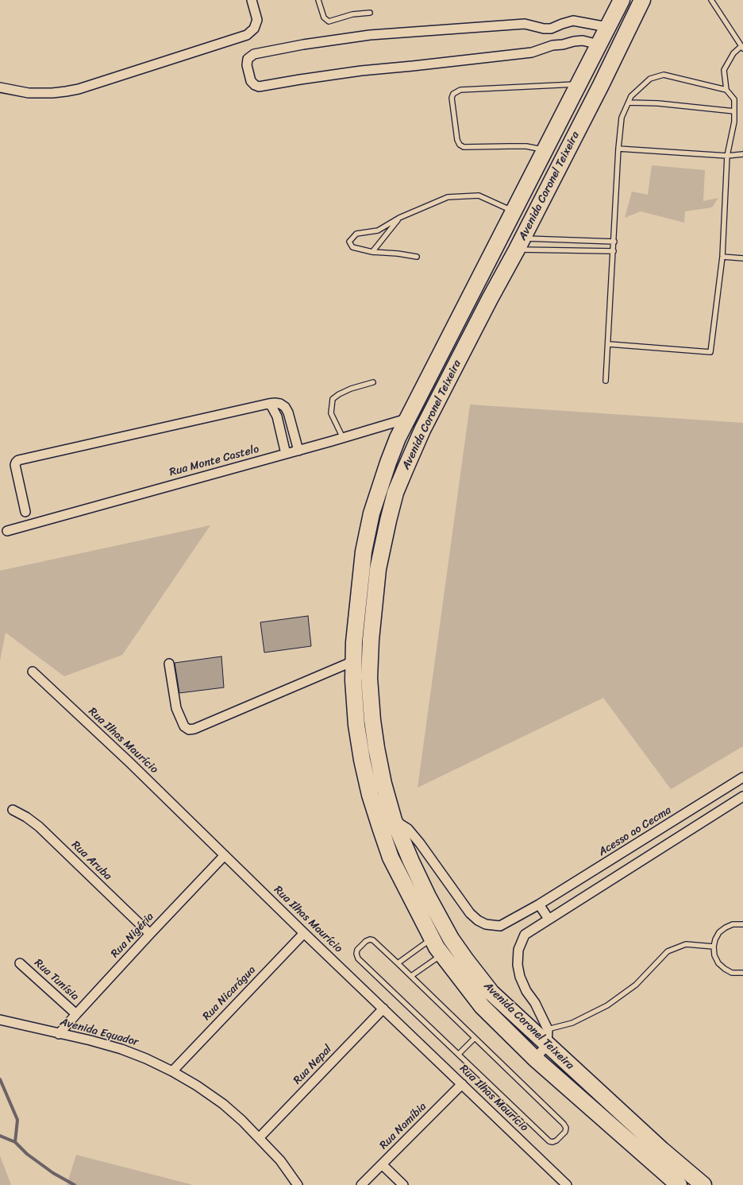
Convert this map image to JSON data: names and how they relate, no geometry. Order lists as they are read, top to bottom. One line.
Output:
{"streets":{"highway":["Avenida Coronel Teixeira"],"street":["Rua Monte Castelo","Rua Ilhas Maurício","Acesso ao Cecma","Rua Aruba","Rua Nigéria","Rua Tunísia","Rua Nicarágua","Avenida Equador","Rua Nepal","Rua Namíbia"]},"crossings":[["Avenida Coronel Teixeira","Rua Monte Castelo"],["Avenida Coronel Teixeira","Acesso ao Cecma"],["Rua Ilhas Maurício","Rua Nigéria"],["Rua Ilhas Maurício","Rua Nicarágua"],["Rua Ilhas Maurício","Rua Nepal"],["Rua Ilhas Maurício","Rua Namíbia"],["Rua Aruba","Rua Nigéria"],["Rua Nigéria","Rua Tunísia"],["Rua Nigéria","Avenida Equador"],["Rua Nicarágua","Avenida Equador"],["Avenida Equador","Rua Nepal"]]}
